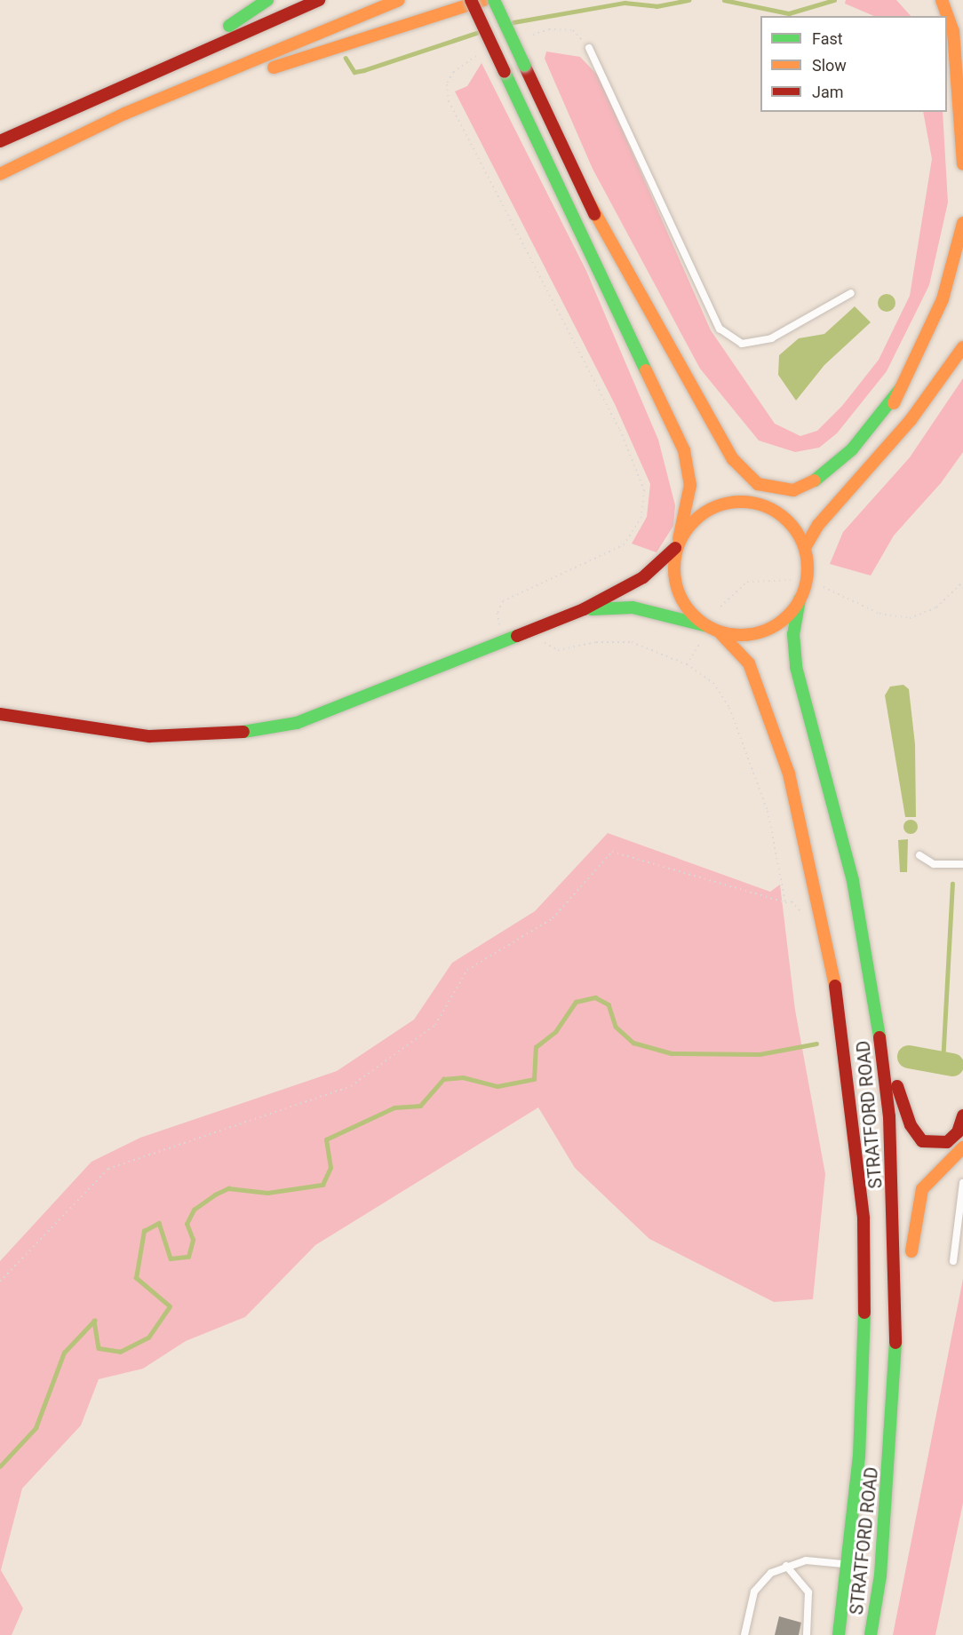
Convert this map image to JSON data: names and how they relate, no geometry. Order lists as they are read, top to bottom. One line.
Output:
{"streets":{"main road":["STRATFORD ROAD"]},"legend":["Fast","Slow","Jam"]}
